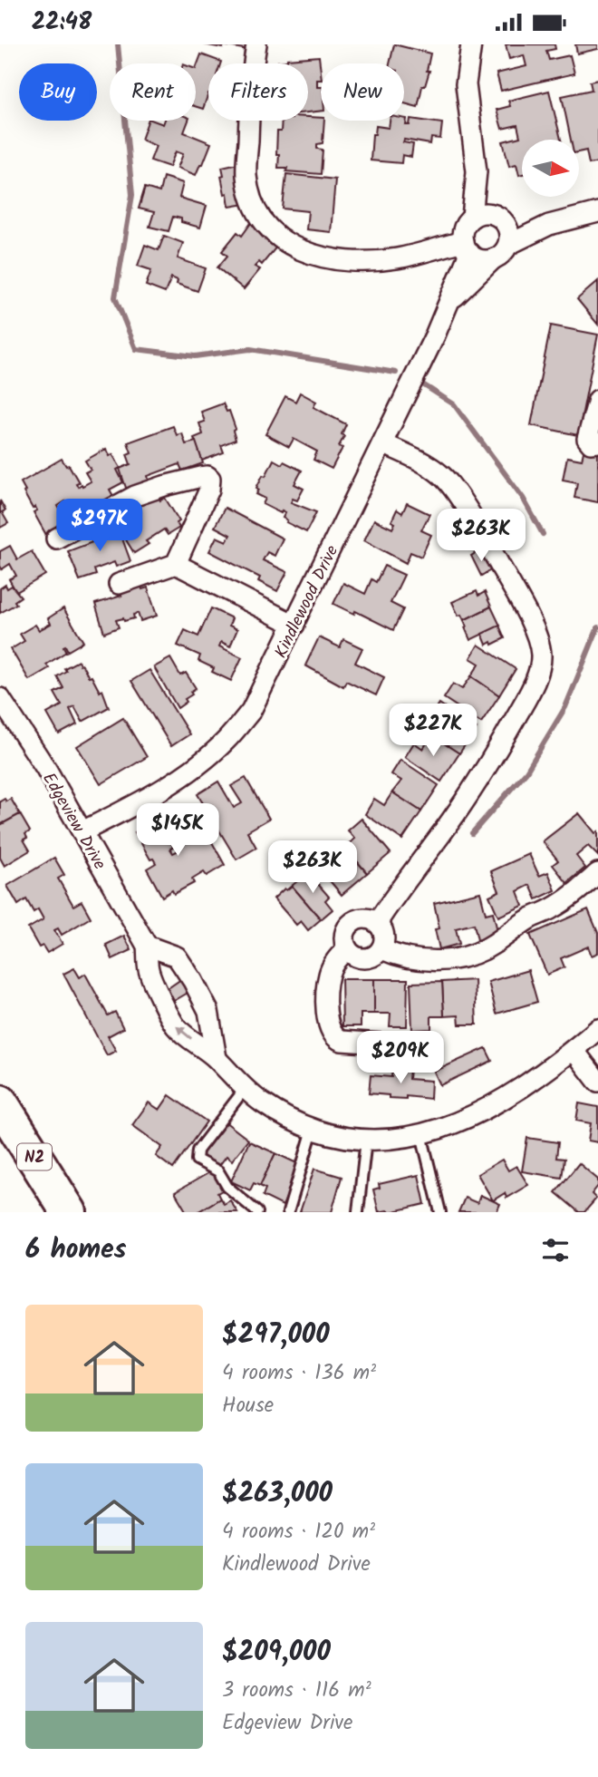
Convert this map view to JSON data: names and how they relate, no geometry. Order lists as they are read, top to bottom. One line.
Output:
{"streets":{"highway":["N2"],"street":["Kindlewood Drive","Edgeview Drive"]},"crossings":[["Kindlewood Drive","Edgeview Drive"]],"north":"right","page":{"status":"22:48","chip":["Buy","Rent","Filters","New"],"price":["$297K","$263K","$227K","$145K","$263K","$209K"],"heading":"6 homes","list":[{"name":"$297,000","note":"4 rooms · 136 m² · House"},{"name":"$263,000","note":"4 rooms · 120 m² · Kindlewood Drive"},{"name":"$209,000","note":"3 rooms · 116 m² · Edgeview Drive"}]}}
